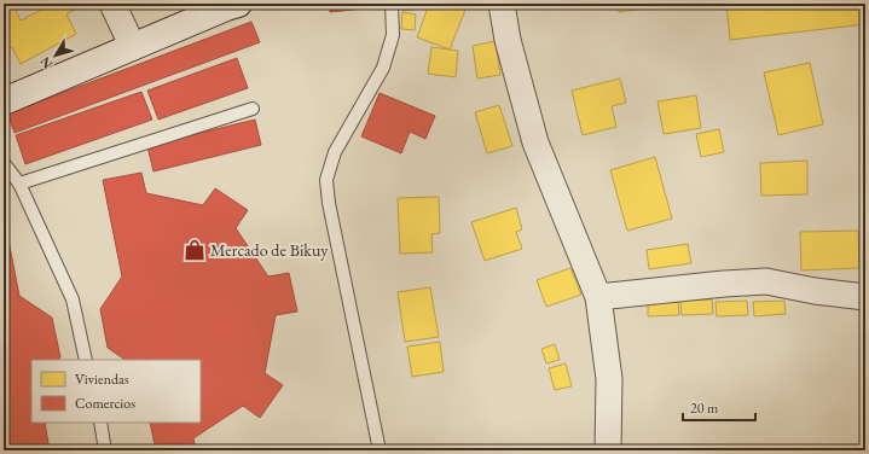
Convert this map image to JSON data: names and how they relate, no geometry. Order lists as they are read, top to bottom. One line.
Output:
{"places":{"shop":["Mercado de Bikuy"]},"legend":["Viviendas","Comercios"],"scale_bar":"20 m","north":"bottom left"}
